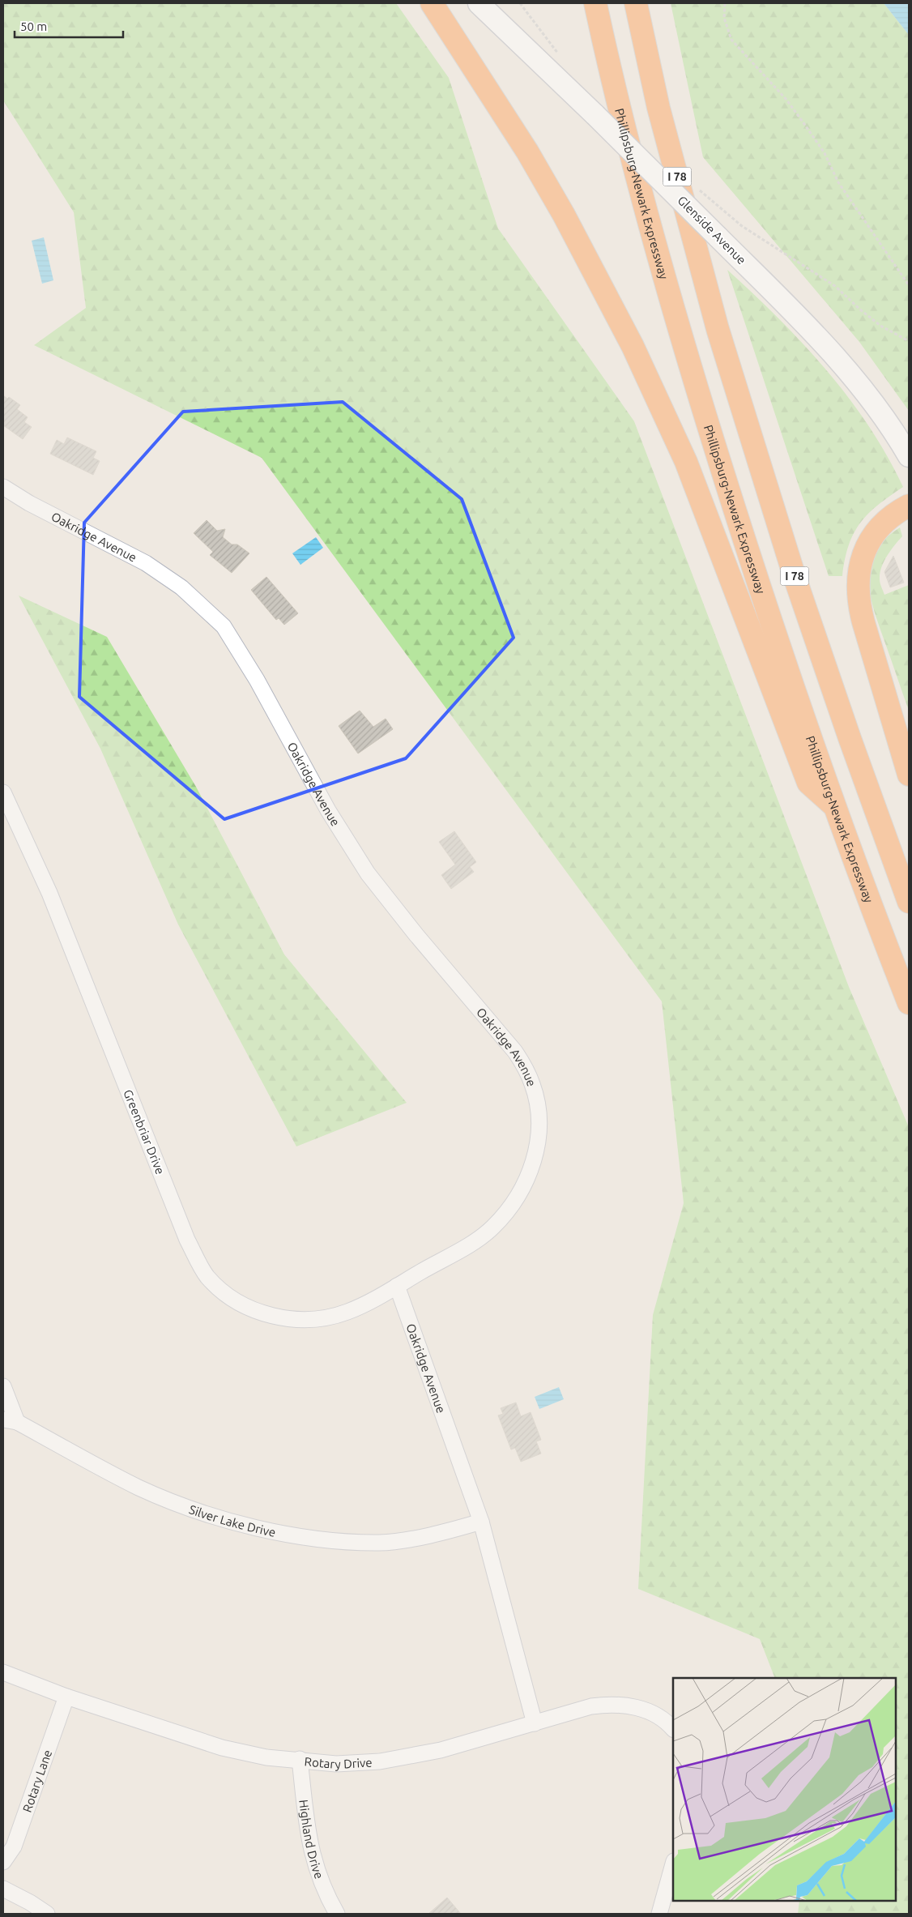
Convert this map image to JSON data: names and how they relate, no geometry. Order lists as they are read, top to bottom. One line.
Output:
{"streets":{"highway":["I 78","Phillipsburg-Newark Expressway"],"main road":["Glenside Avenue"],"street":["Oakridge Avenue","Greenbriar Drive","Silver Lake Drive","Rotary Drive","Rotary Lane","Highland Drive"]},"crossings":[["Oakridge Avenue","Greenbriar Drive"],["Oakridge Avenue","Silver Lake Drive"],["Oakridge Avenue","Rotary Drive"],["Rotary Drive","Rotary Lane"],["Rotary Drive","Highland Drive"]],"scale_bar":"50 m"}
